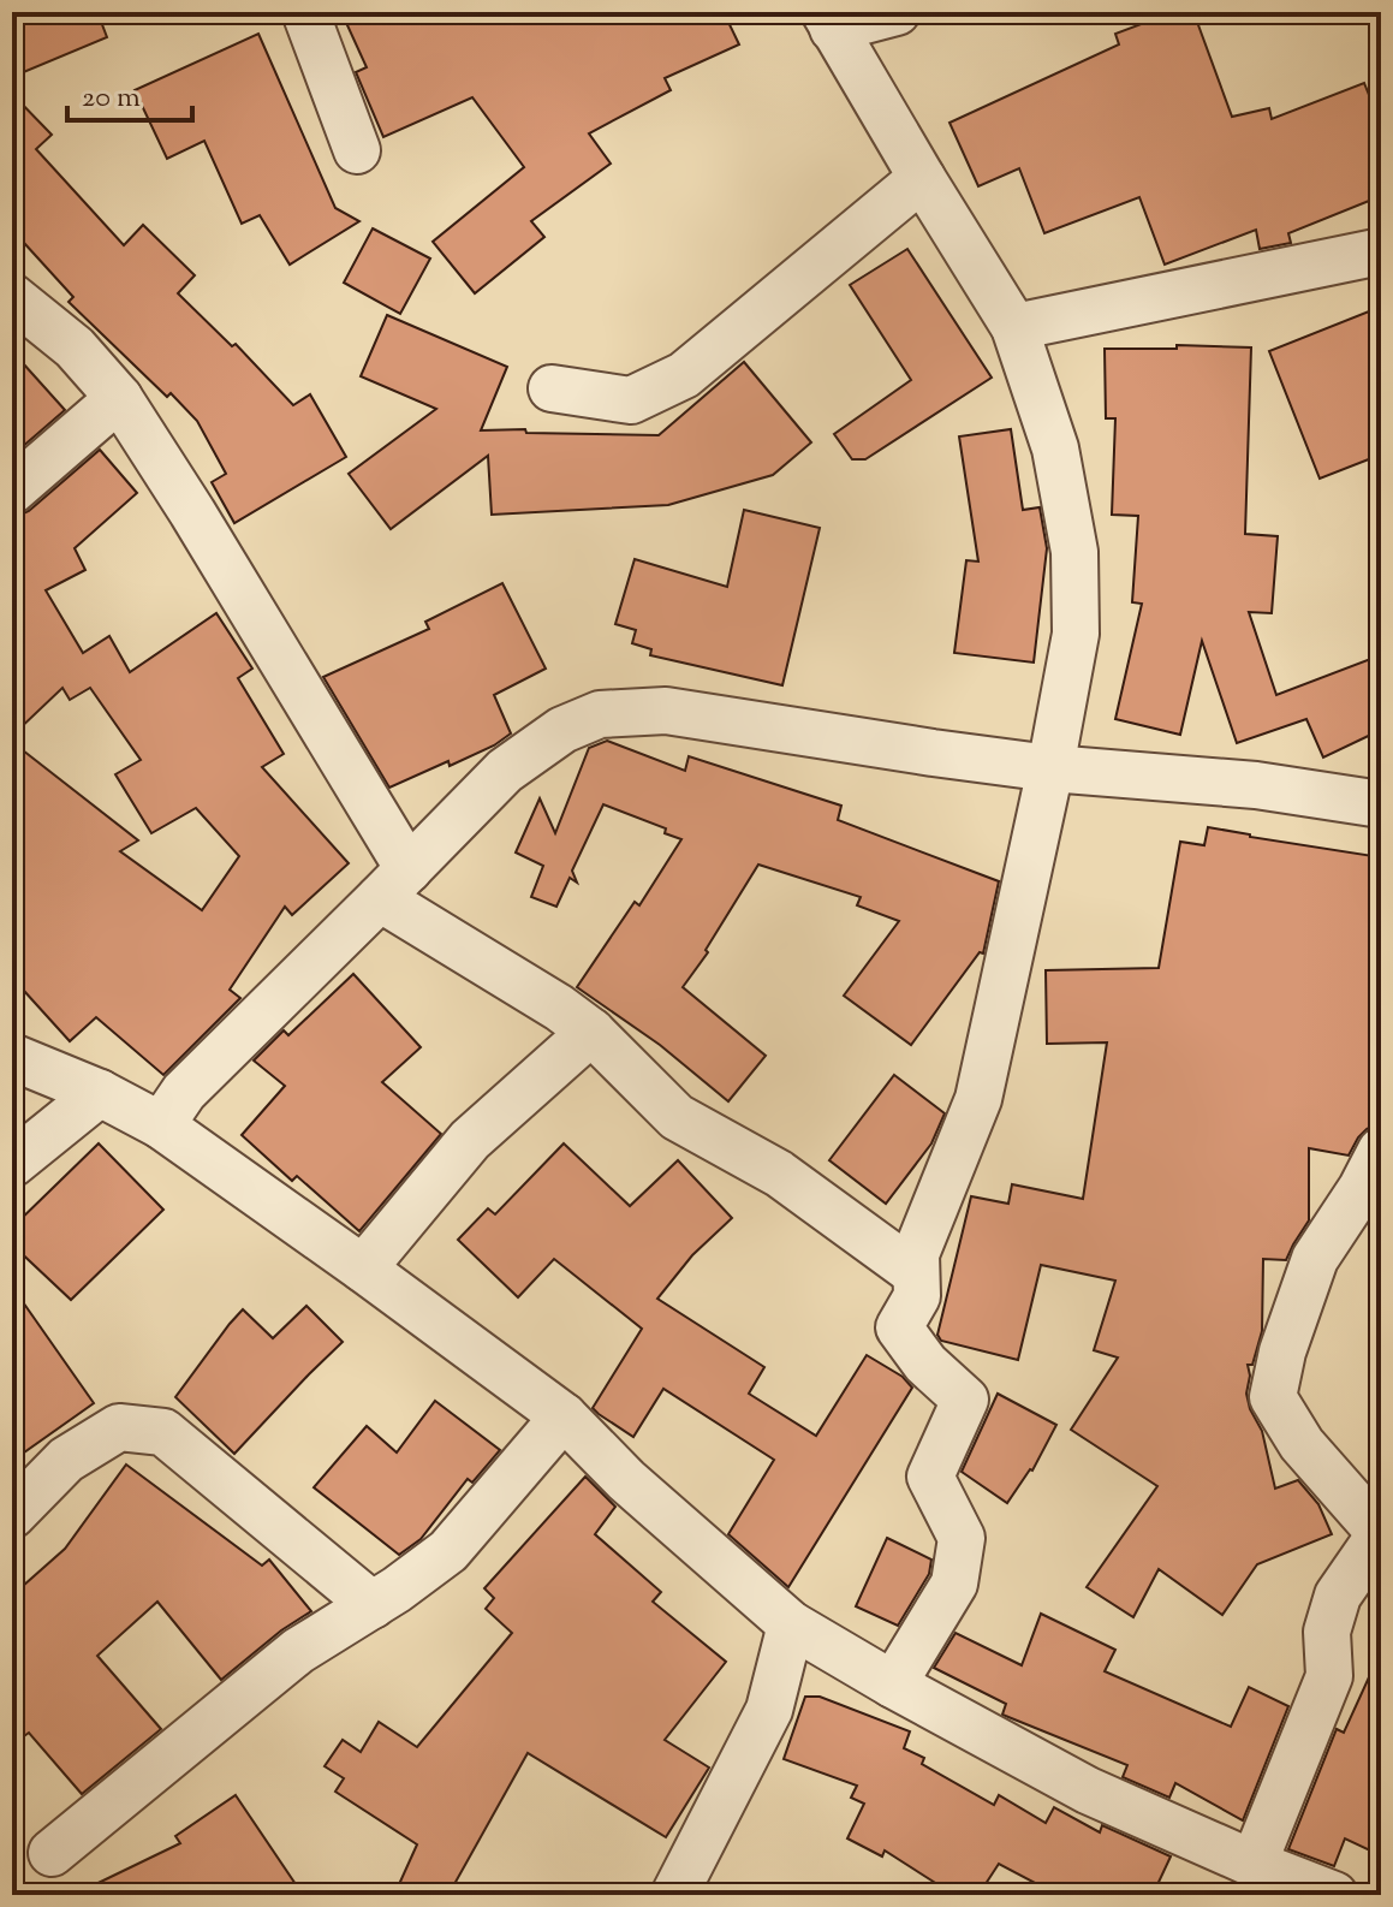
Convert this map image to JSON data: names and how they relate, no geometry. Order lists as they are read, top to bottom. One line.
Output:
{"scale_bar":"20 m"}
